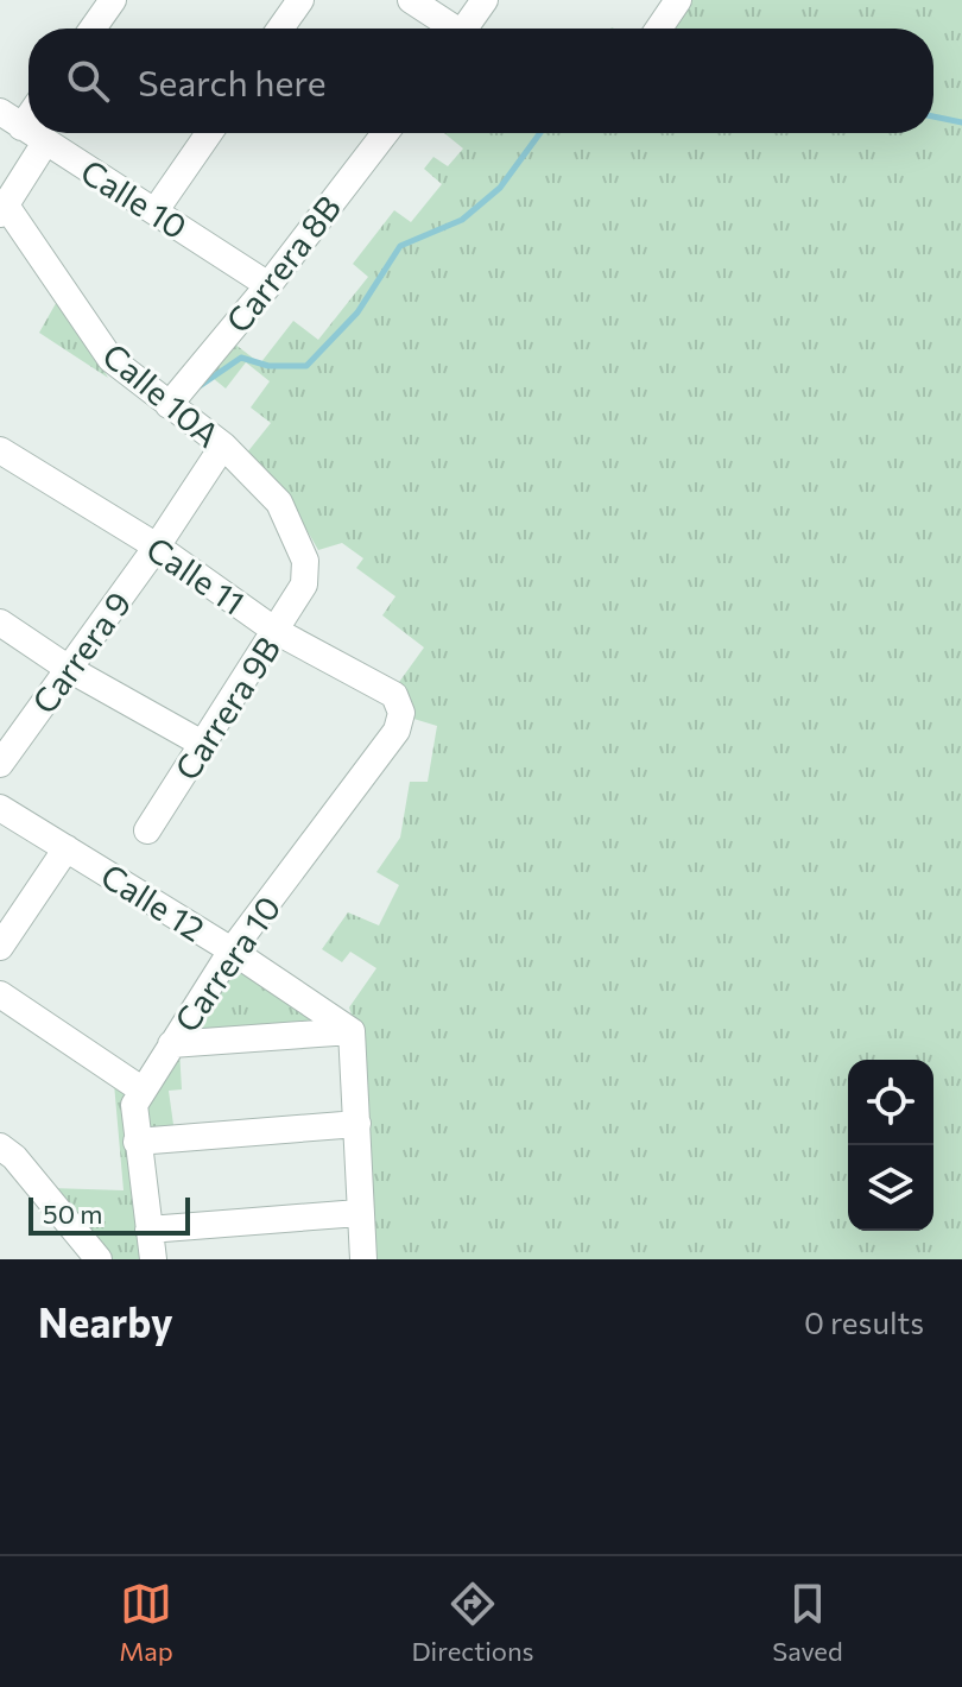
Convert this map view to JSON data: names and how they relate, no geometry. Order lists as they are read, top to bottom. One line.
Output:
{"streets":{"street":["Calle 10","Carrera 8B","Calle 10A","Calle 11","Carrera 9","Carrera 9B","Calle 12","Carrera 10"]},"crossings":[["Calle 10","Carrera 8B"],["Carrera 8B","Calle 10A"],["Calle 10A","Carrera 9"],["Calle 10A","Carrera 9B"],["Calle 11","Carrera 9"],["Calle 11","Carrera 9B"],["Calle 11","Carrera 10"],["Calle 12","Carrera 10"]],"scale_bar":"50 m","page":{"search":"Search here","scale":"50 m","heading":["Nearby","0 results"],"nav":["Map","Directions","Saved"]}}
